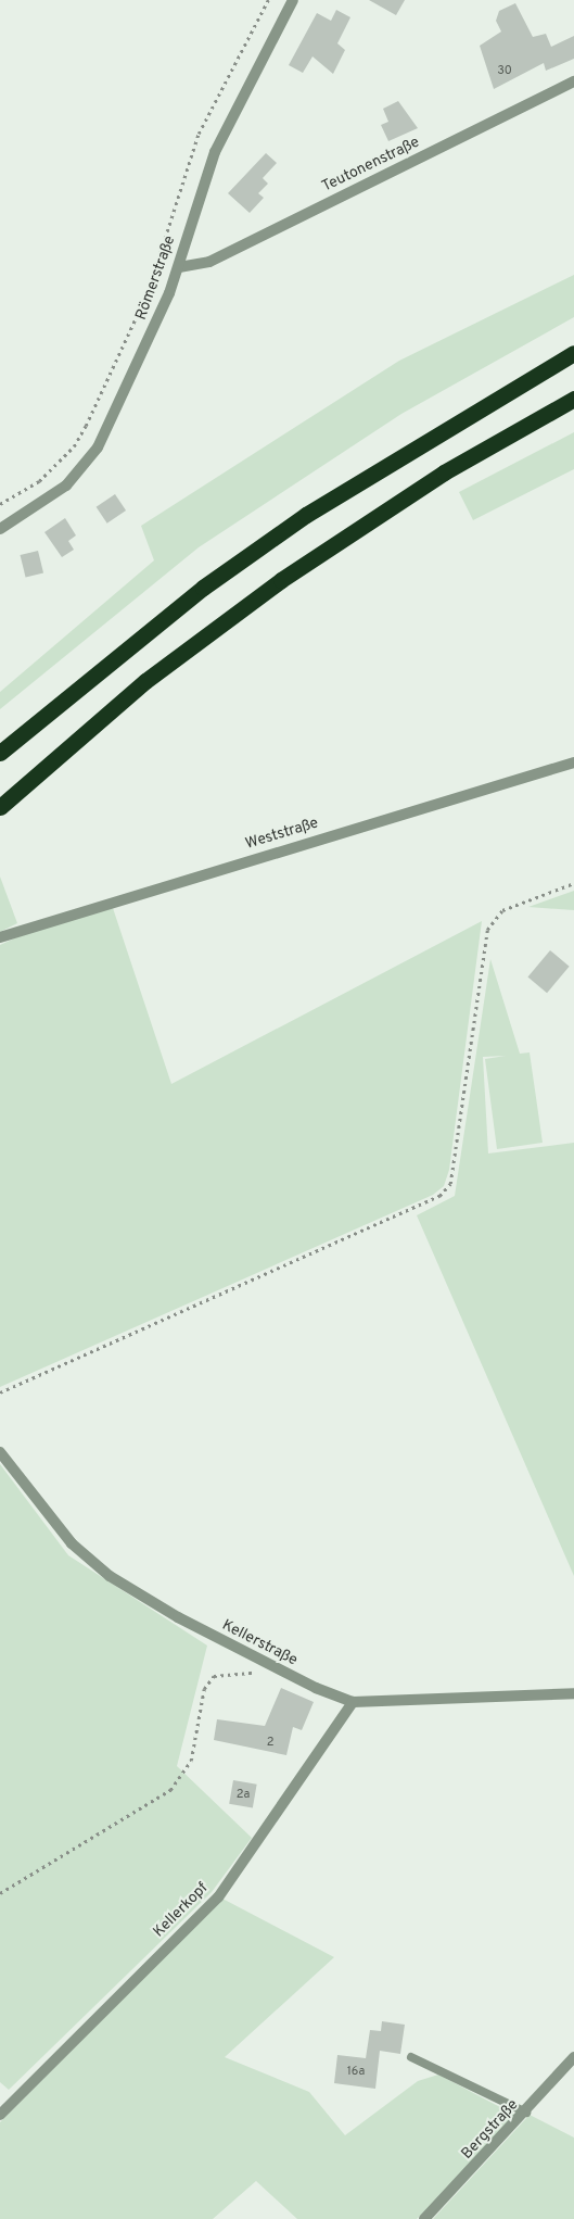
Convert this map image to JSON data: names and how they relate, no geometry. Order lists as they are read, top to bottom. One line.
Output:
{"streets":{"street":["Teutonenstraße","Römerstraße","Weststraße","Kellerstraße","Kellerkopf","Bergstraße"]},"crossings":[["Teutonenstraße","Römerstraße"],["Kellerstraße","Kellerkopf"]],"house_numbers":["30","2","2a","16a"]}
